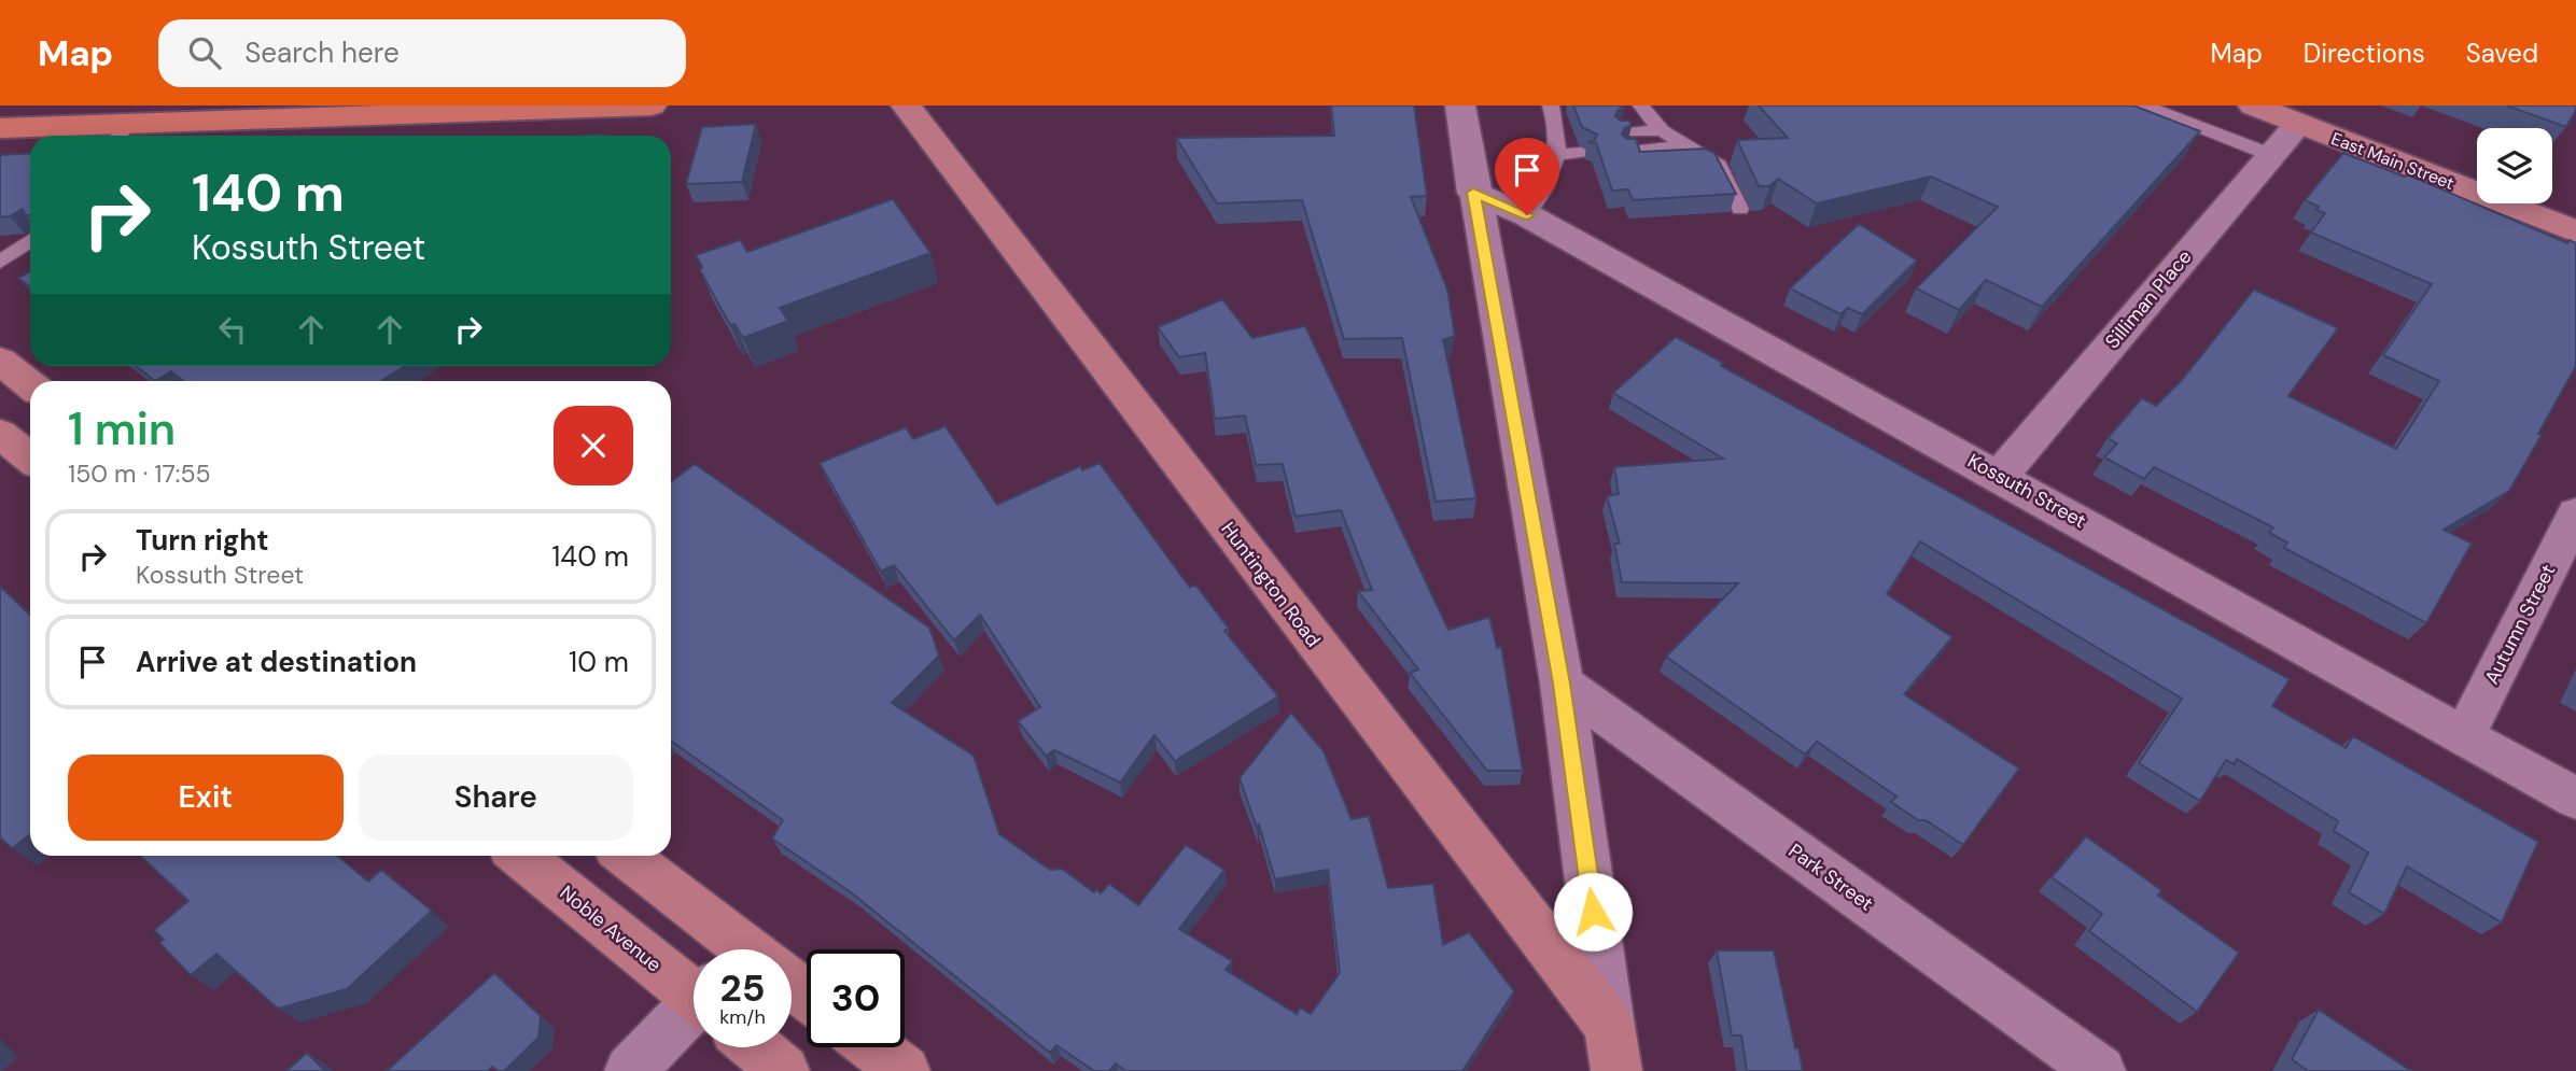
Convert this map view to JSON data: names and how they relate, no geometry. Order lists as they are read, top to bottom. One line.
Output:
{"streets":{"main road":["East Main Street","Huntington Road","Noble Avenue"],"street":["Silliman Place","Kossuth Street","Autumn Street","Park Street"]},"crossings":[["East Main Street","Silliman Place"],["Silliman Place","Kossuth Street"],["Kossuth Street","Autumn Street"]],"page":{"header":"Map","search":"Search here","nav":["Map","Directions","Saved"],"turn":["140 m","Kossuth Street"],"heading":["1 min","150 m · 17:55"],"list":[{"name":"Turn right","note":"Kossuth Street","value":"140 m"},{"name":"Arrive at destination","value":"10 m"}],"buttons":["Exit","Share"],"speed":"25 km/h","limit":"30"}}
